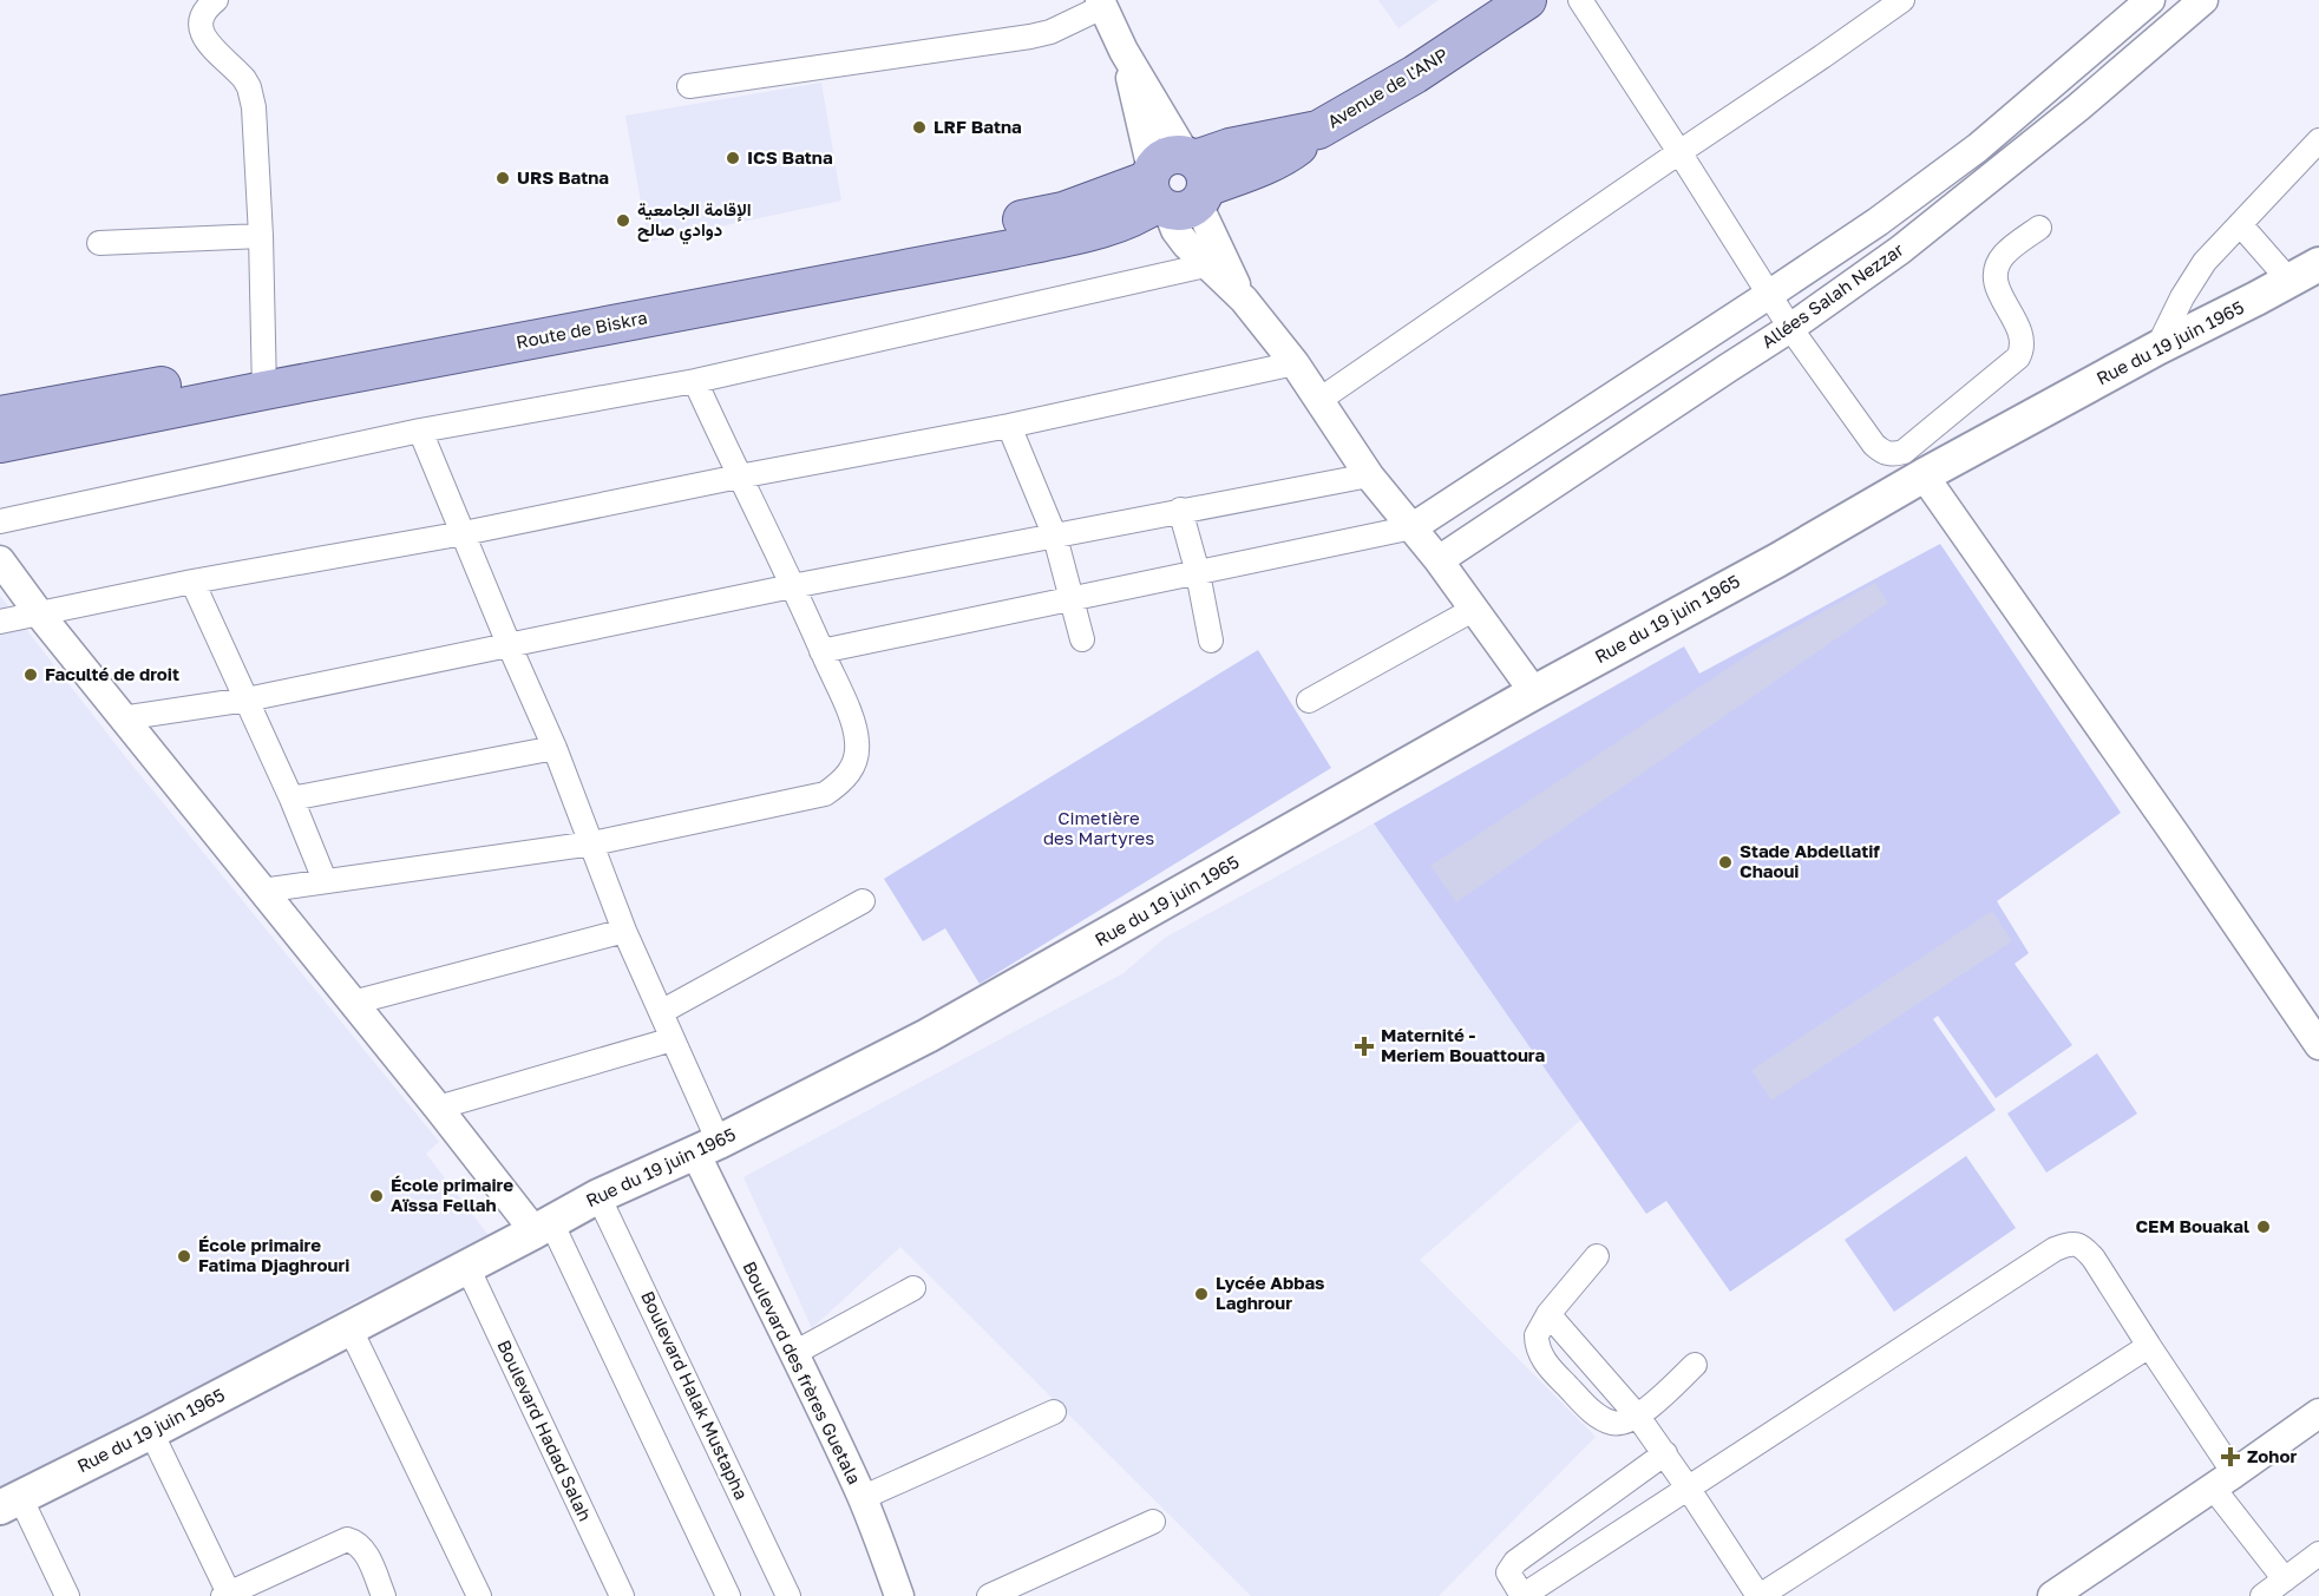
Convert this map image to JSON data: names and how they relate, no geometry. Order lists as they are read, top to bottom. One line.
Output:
{"streets":{"main road":["Avenue de l'ANP","Route de Biskra","Rue du 19 juin 1965"],"street":["Allées Salah Nezzar","Boulevard des frères Guetala","Boulevard Halak Mustapha","Boulevard Hadad Salah"]},"crossings":[["Avenue de l'ANP","Route de Biskra"],["Rue du 19 juin 1965","Boulevard des frères Guetala"],["Rue du 19 juin 1965","Boulevard Halak Mustapha"],["Rue du 19 juin 1965","Boulevard Hadad Salah"]],"parks":["Cimetière des Martyres"],"places":{"other":["LRF Batna","ICS Batna","URS Batna","الإقامة الجامعية دوادي صالح","Faculté de droit","Stade Abdellatif Chaoui","École primaire Aïssa Fellah","CEM Bouakal","École primaire Fatima Djaghrouri","Lycée Abbas Laghrour"],"health":["Maternité - Meriem Bouattoura","Zohor"]}}
